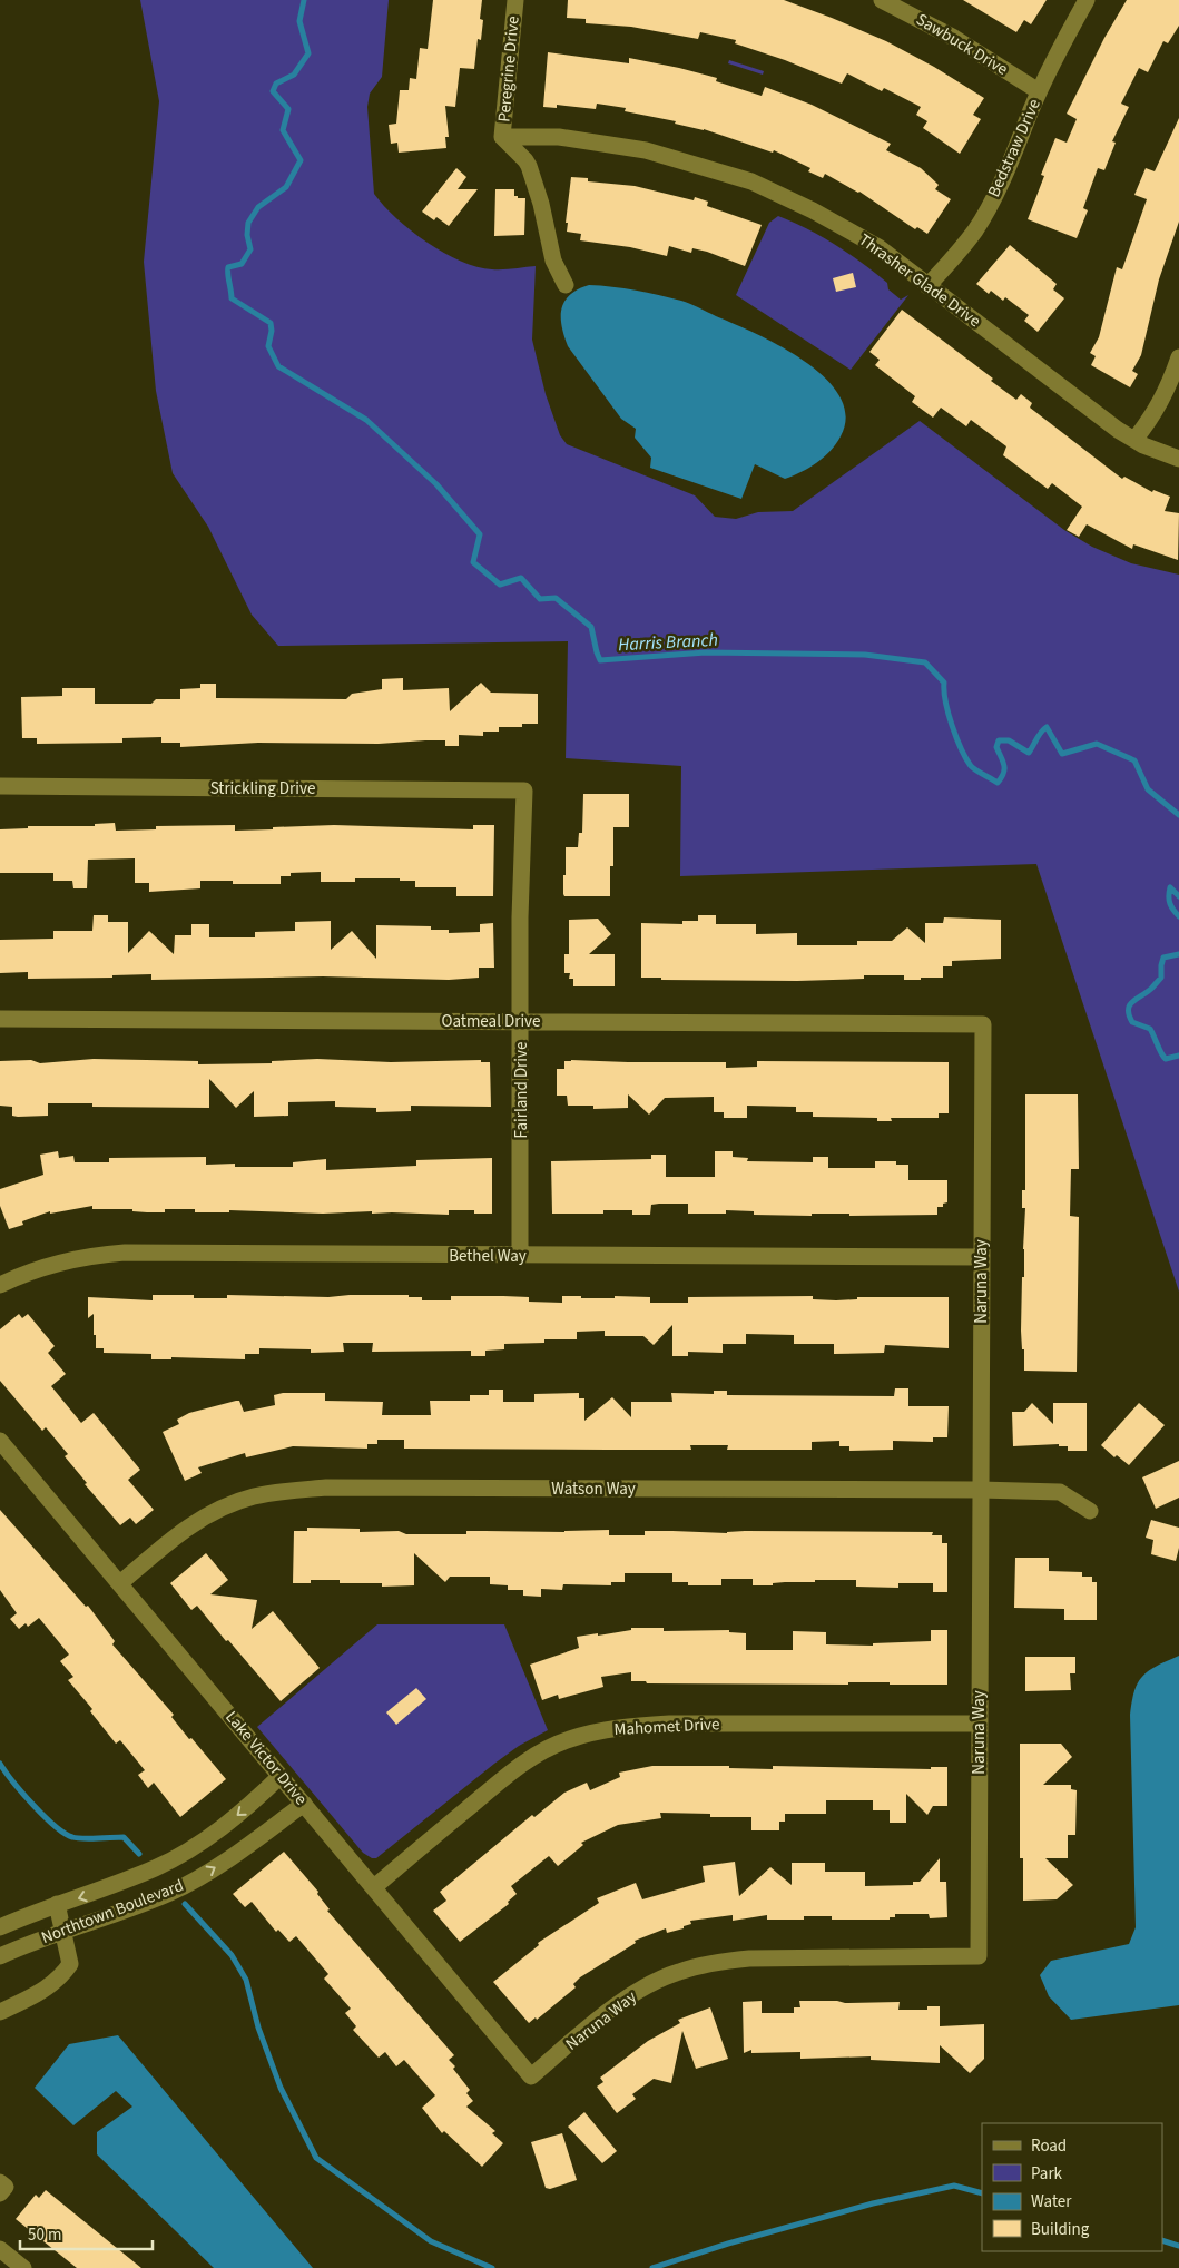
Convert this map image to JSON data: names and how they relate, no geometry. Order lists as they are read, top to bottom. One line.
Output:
{"streets":{"street":["Sawbuck Drive","Peregrine Drive","Bedstraw Drive","Thrasher Glade Drive","Strickling Drive","Oatmeal Drive","Fairland Drive","Bethel Way","Naruna Way","Watson Way","Mahomet Drive","Lake Victor Drive","Northtown Boulevard"]},"crossings":[["Sawbuck Drive","Bedstraw Drive"],["Peregrine Drive","Thrasher Glade Drive"],["Bedstraw Drive","Thrasher Glade Drive"],["Strickling Drive","Fairland Drive"],["Oatmeal Drive","Fairland Drive"],["Oatmeal Drive","Naruna Way"],["Fairland Drive","Bethel Way"],["Bethel Way","Naruna Way"],["Naruna Way","Watson Way"],["Naruna Way","Mahomet Drive"],["Naruna Way","Lake Victor Drive"],["Watson Way","Lake Victor Drive"],["Mahomet Drive","Lake Victor Drive"],["Lake Victor Drive","Northtown Boulevard"]],"water":["Harris Branch"],"legend":["Road","Park","Water","Building"],"scale_bar":"50 m"}
